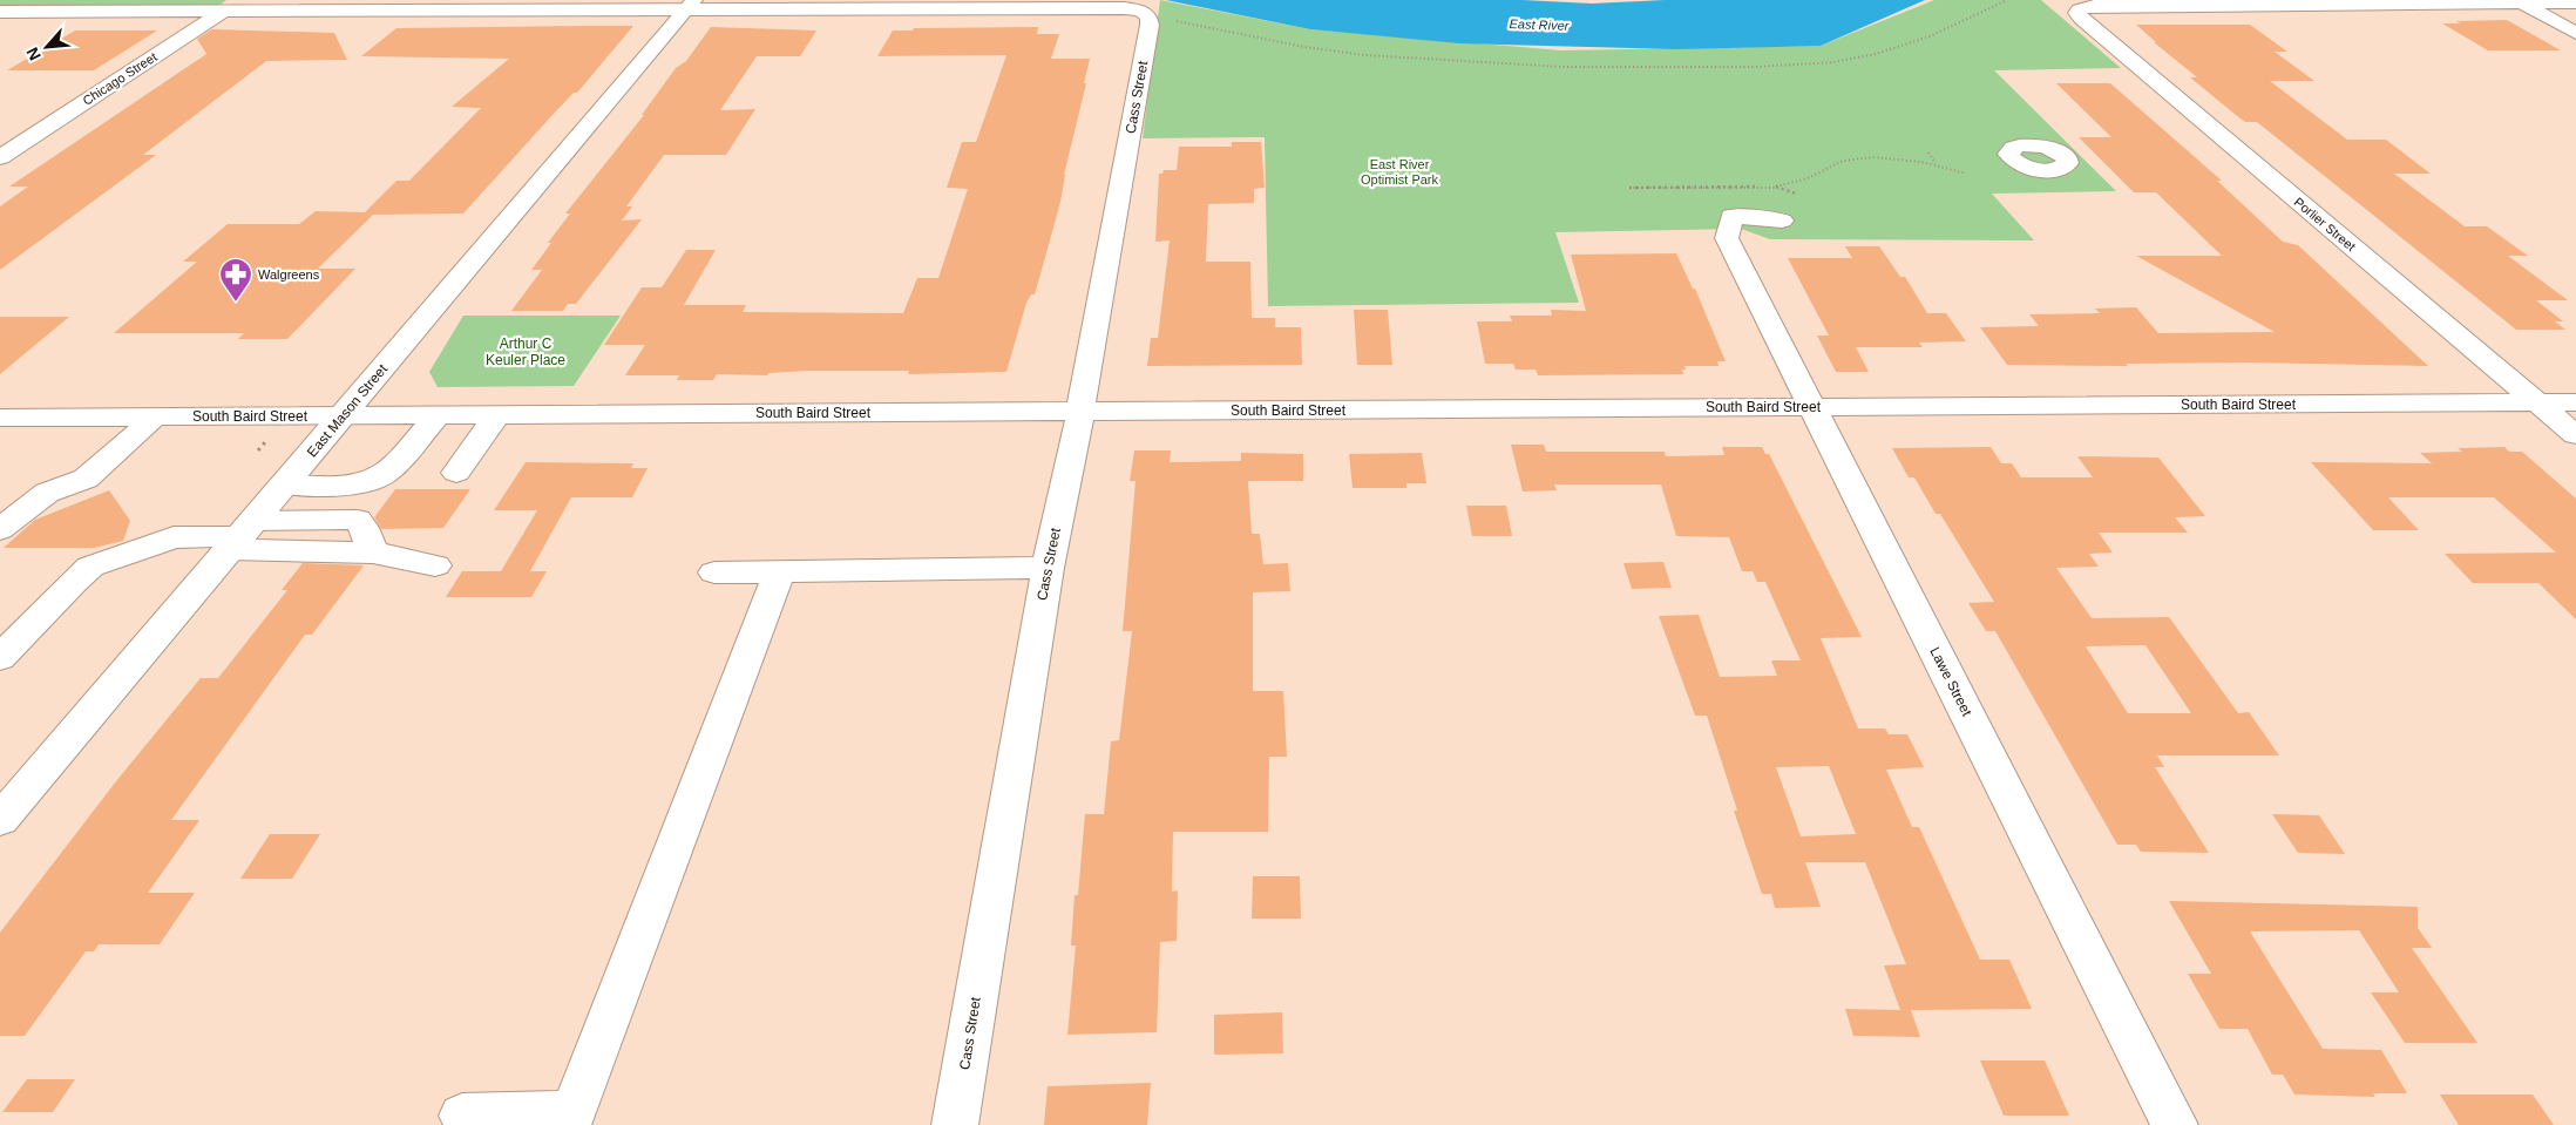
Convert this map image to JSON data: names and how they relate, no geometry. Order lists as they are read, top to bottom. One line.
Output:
{"streets":{"street":["Chicago Street","Cass Street","Porlier Street","South Baird Street","East Mason Street","Lawe Street"]},"crossings":[["Cass Street","South Baird Street"],["Porlier Street","South Baird Street"],["South Baird Street","East Mason Street"],["South Baird Street","Lawe Street"]],"water":["East River"],"parks":["East River Optimist Park","Arthur C Keuler Place"],"places":{"pharmacy":["Walgreens"]},"north":"bottom left"}
